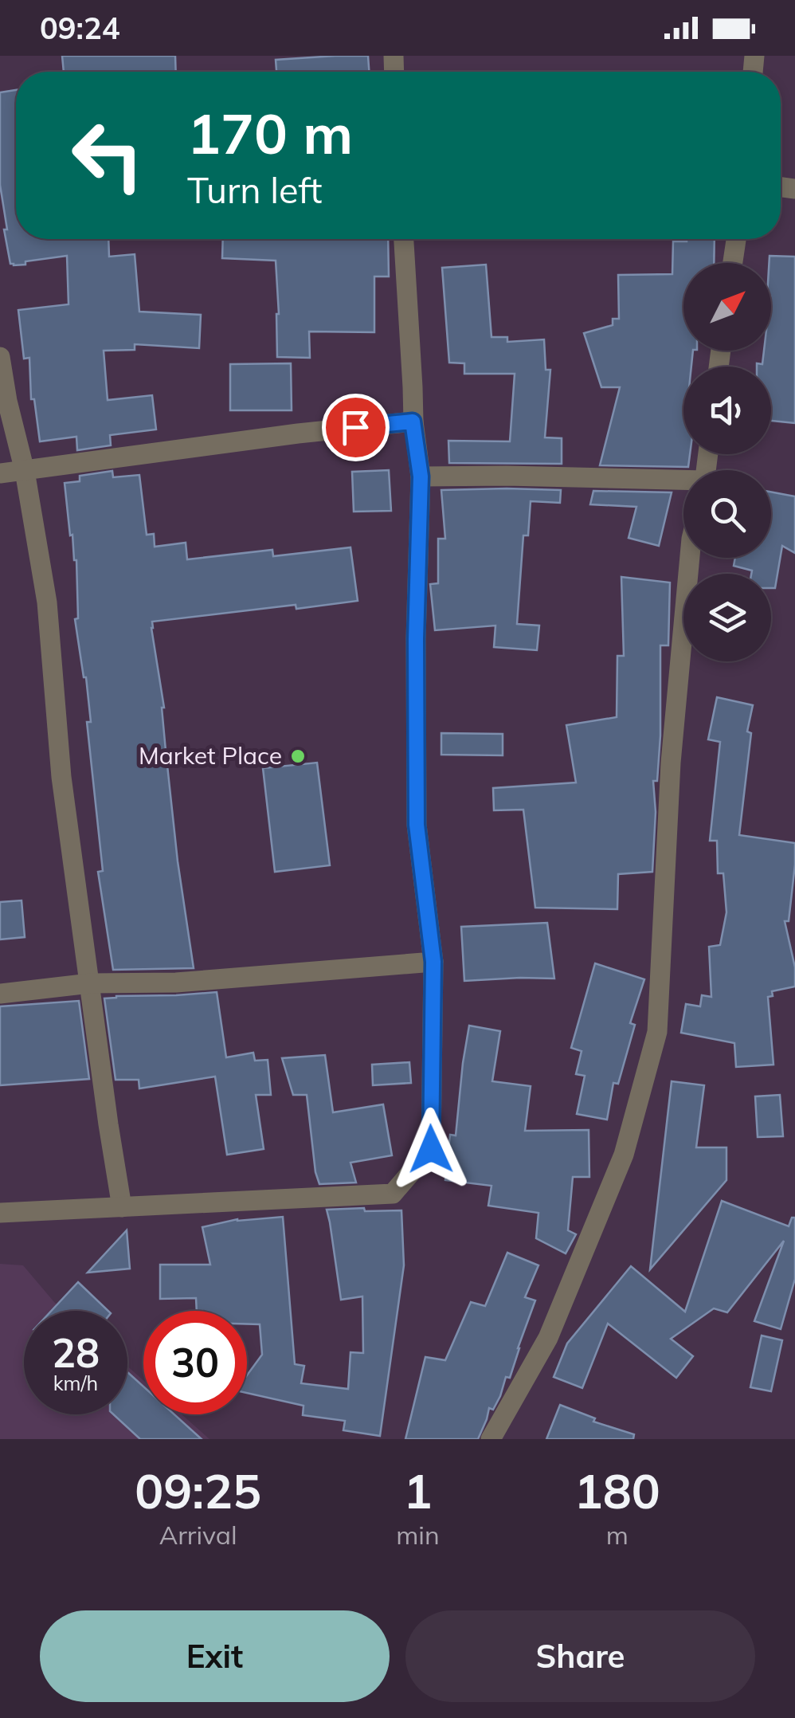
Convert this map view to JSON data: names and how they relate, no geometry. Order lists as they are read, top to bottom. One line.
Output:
{"places":["Market Place"],"north":"top right","page":{"status":"09:24","turn":["170 m","Turn left"],"speed":"28 km/h","limit":"30","eta":["09:25","Arrival","1","min","180","m"],"buttons":["Exit","Share"]}}
